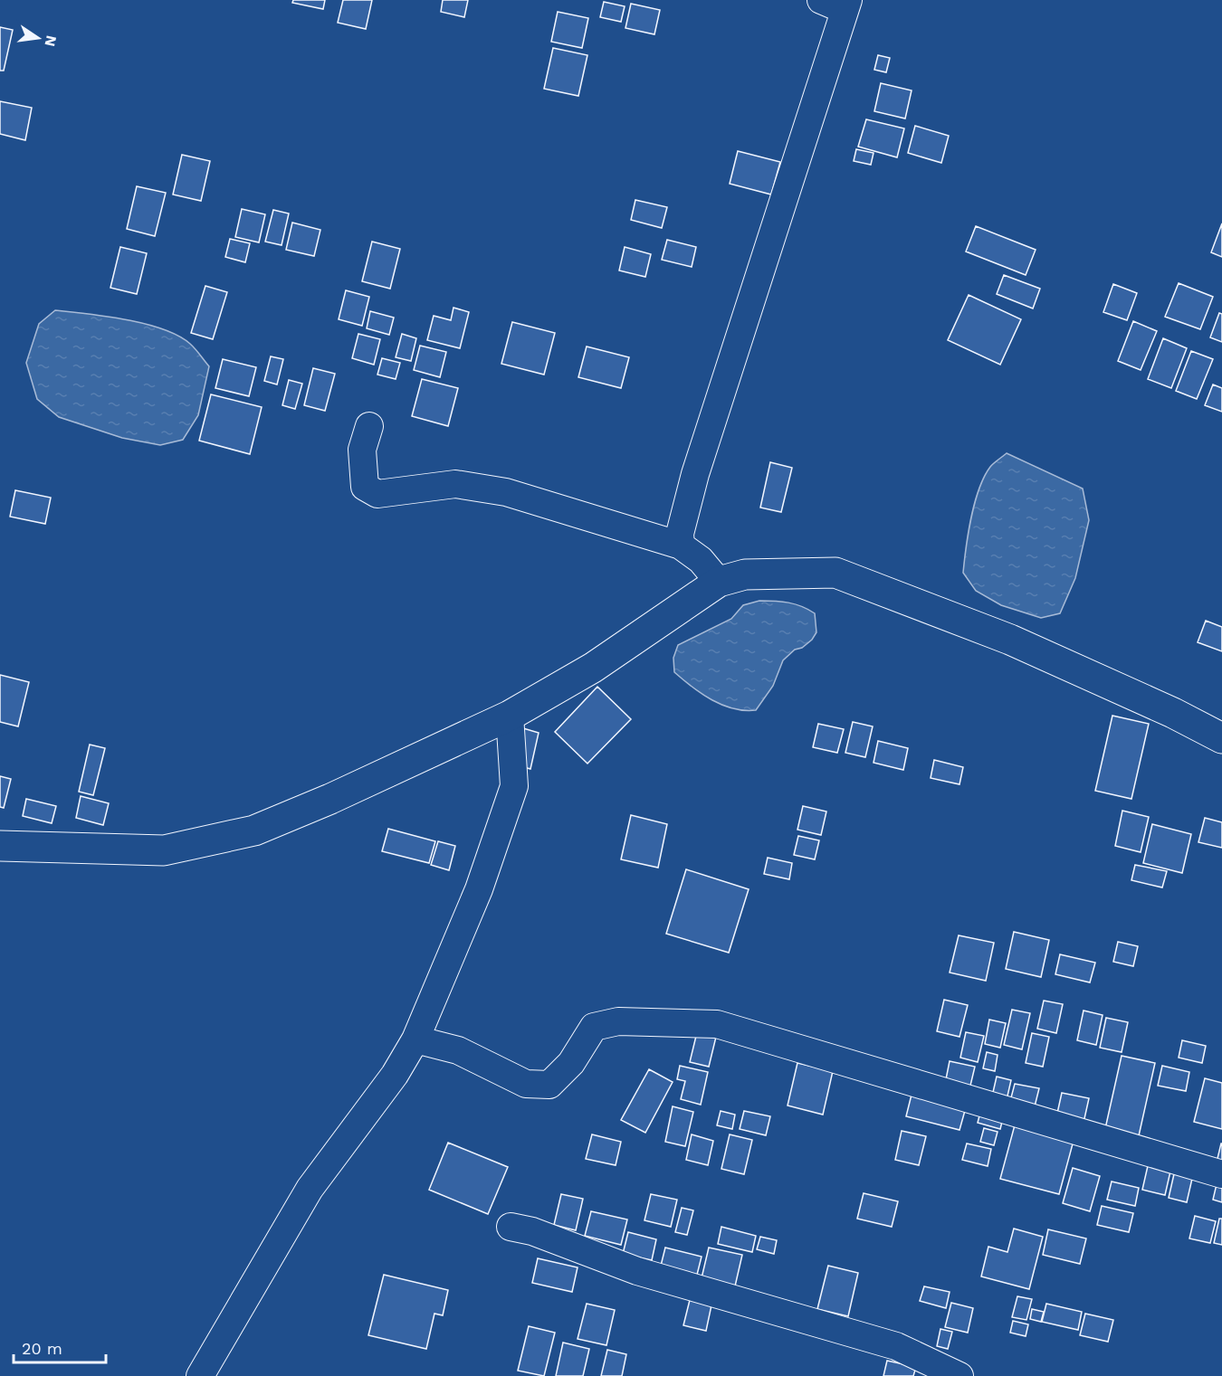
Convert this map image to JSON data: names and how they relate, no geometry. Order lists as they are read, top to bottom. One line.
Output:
{"scale_bar":"20 m","north":"right"}
